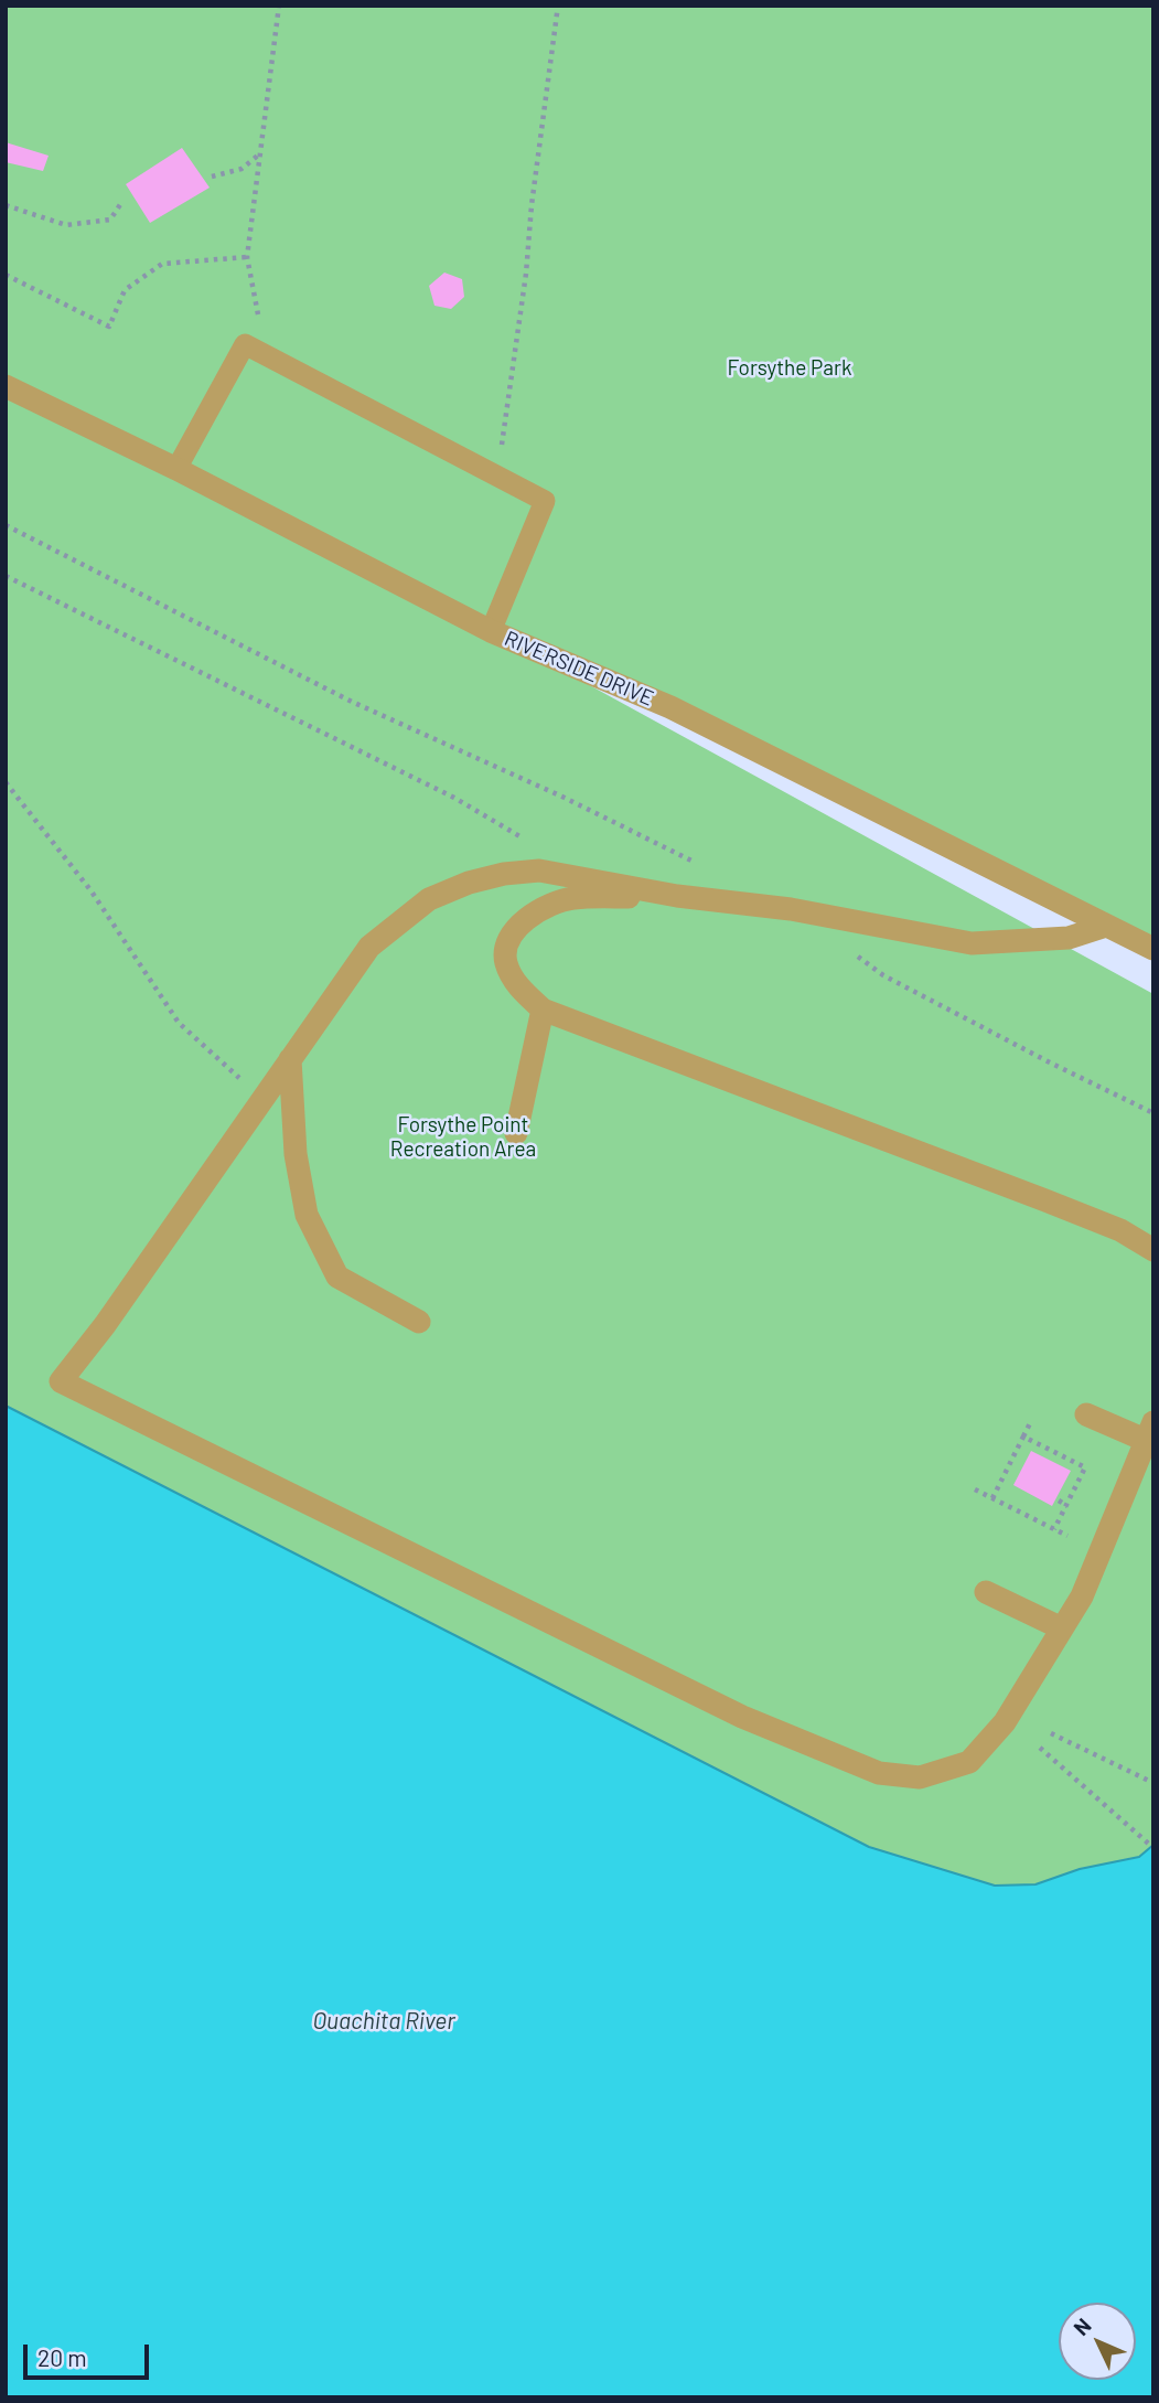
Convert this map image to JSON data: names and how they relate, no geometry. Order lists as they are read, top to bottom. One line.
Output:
{"streets":{"street":["RIVERSIDE DRIVE"]},"water":["Ouachita River"],"parks":["Forsythe Park","Forsythe Point Recreation Area"],"scale_bar":"20 m","north":"top left"}
